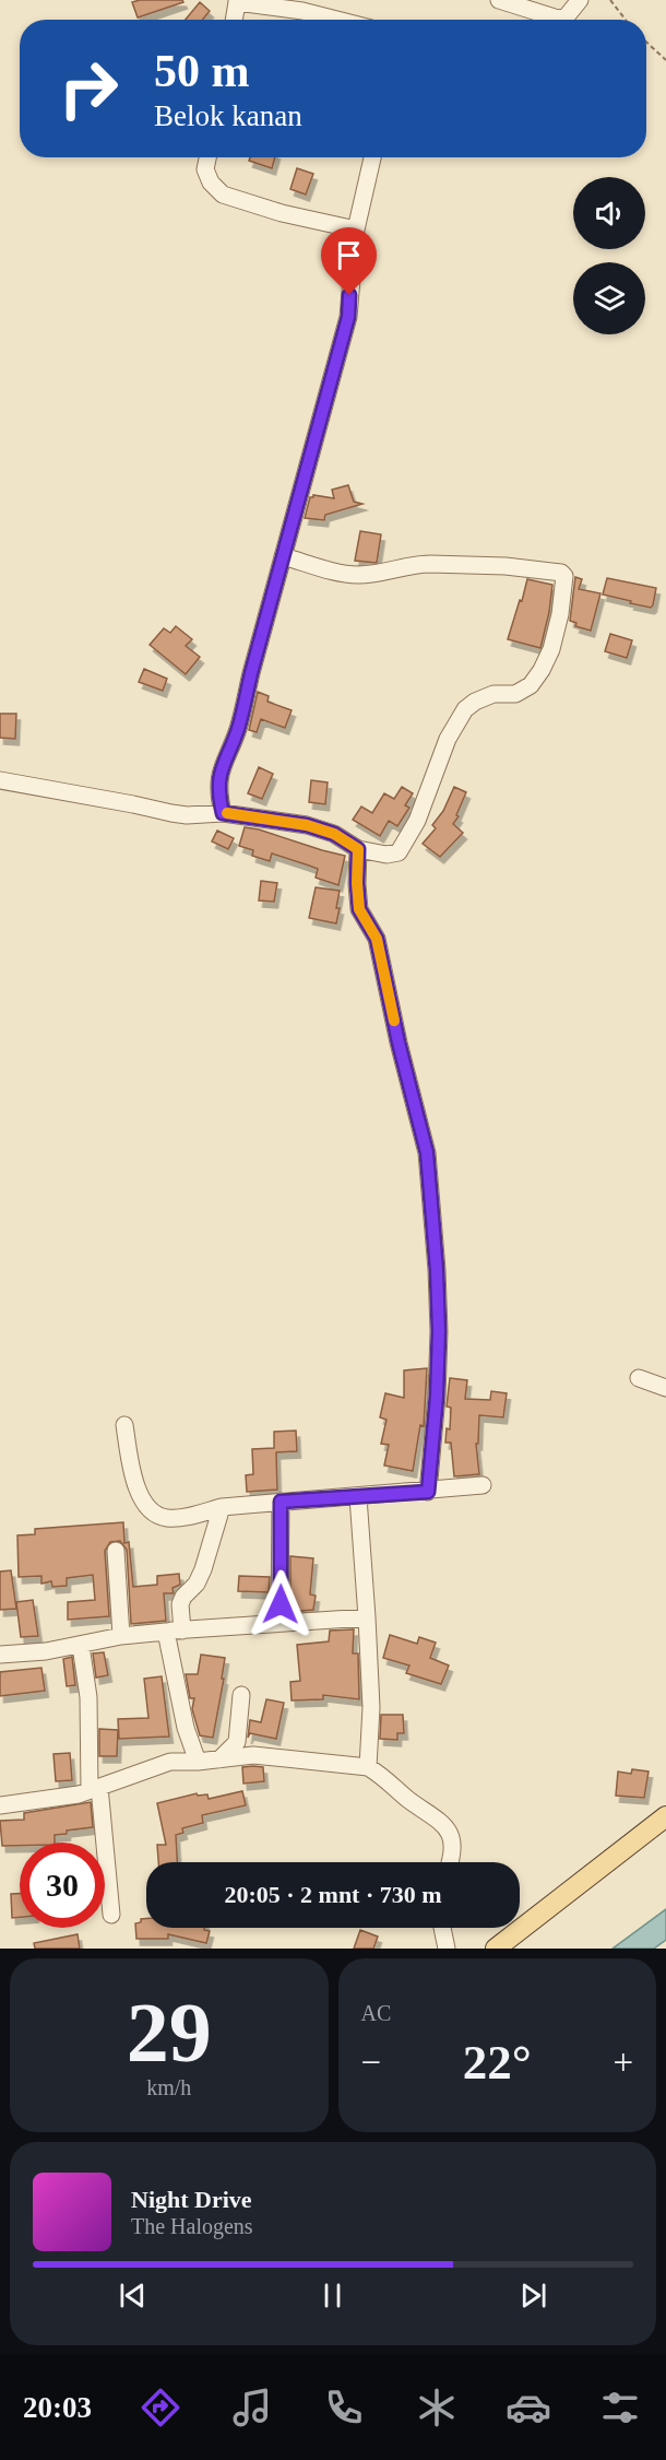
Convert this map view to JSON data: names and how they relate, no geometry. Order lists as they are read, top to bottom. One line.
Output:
{"page":{"turn":["50 m","Belok kanan"],"limit":"30","trip":"20:05 · 2 mnt · 730 m","tile":[["29","km/h"],"AC"],"heat":["−","22°","+"],"song":["Night Drive","The Halogens"],"tabs":"20:03"}}
